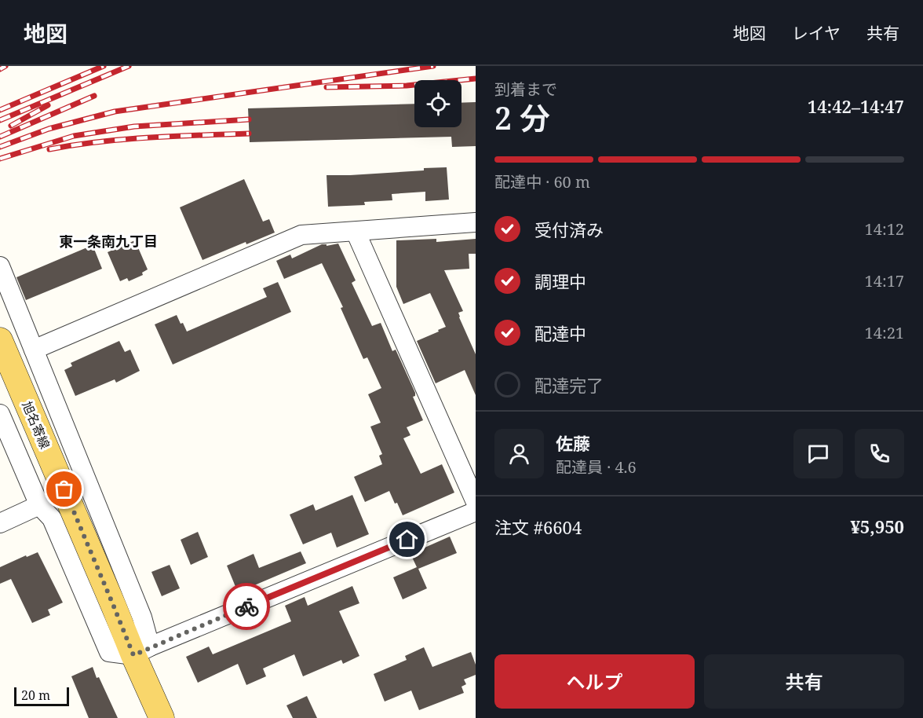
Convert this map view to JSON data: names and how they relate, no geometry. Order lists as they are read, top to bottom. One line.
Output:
{"streets":{"main road":["旭名寄線"]},"districts":["東一条南九丁目"],"scale_bar":"20 m","page":{"header":"地図","nav":["地図","レイヤ","共有"],"heading":["2 分","到着まで","14:42–14:47"],"panel":["佐藤","配達員 · 4.6","注文 #6604","¥5,950"],"bar":"配達中 · 60 m","list":[["受付済み","14:12"],["調理中","14:17"],["配達中","14:21"],"配達完了"],"buttons":["ヘルプ","共有"],"scale":"20 m"}}
